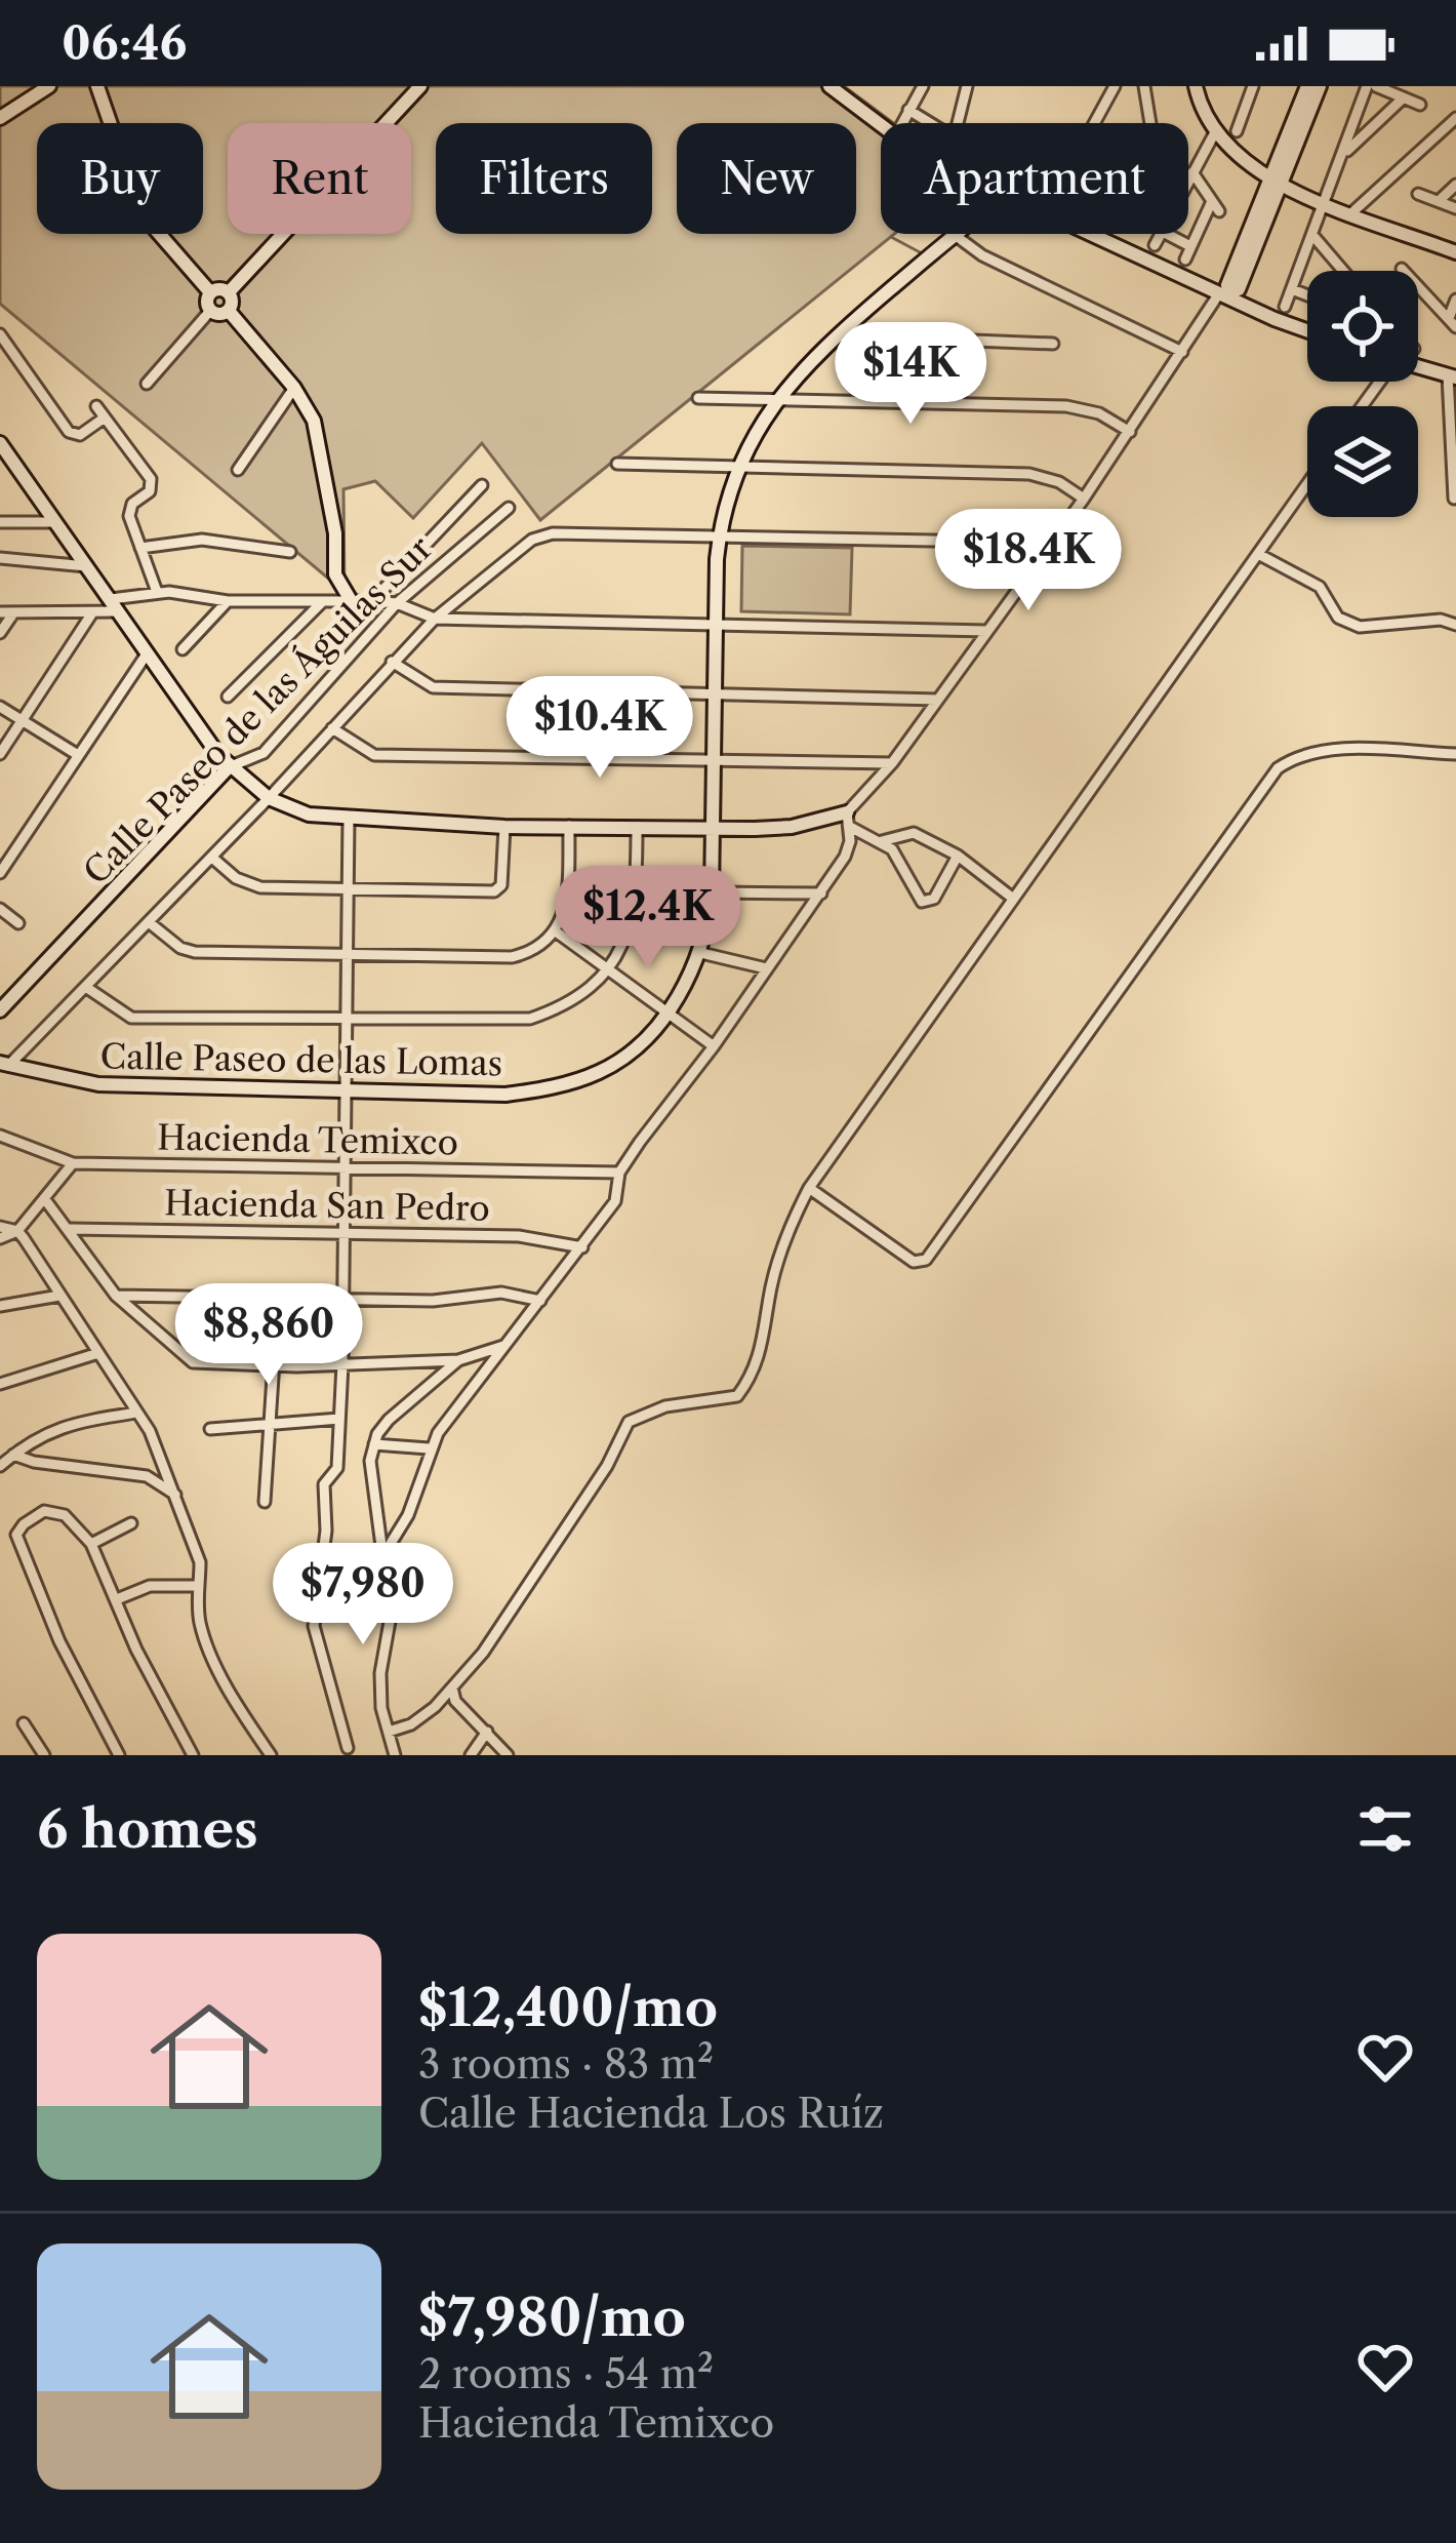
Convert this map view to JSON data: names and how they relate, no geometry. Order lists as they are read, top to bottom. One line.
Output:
{"streets":{"street":["Calle Paseo de las Águilas Sur","Calle Paseo de las Lomas","Hacienda Temixco","Hacienda San Pedro"]},"page":{"status":"06:46","chip":["Buy","Rent","Filters","New","Apartment"],"price":["$14K","$18.4K","$10.4K","$12.4K","$8,860","$7,980"],"heading":"6 homes","list":[{"name":"$12,400/mo","note":"3 rooms · 83 m² · Calle Hacienda Los Ruíz"},{"name":"$7,980/mo","note":"2 rooms · 54 m² · Hacienda Temixco"}]}}
